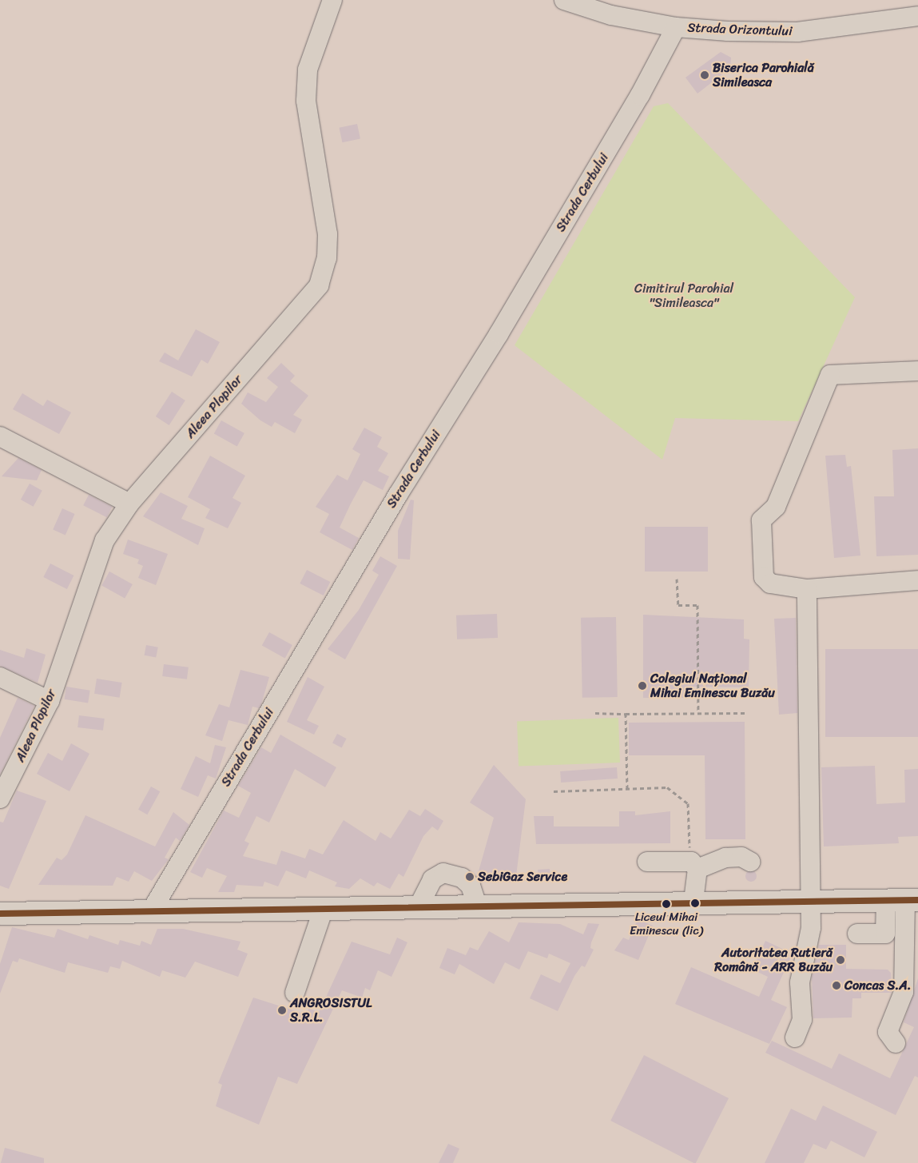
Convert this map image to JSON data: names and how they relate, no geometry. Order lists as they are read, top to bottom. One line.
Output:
{"streets":{"street":["Strada Orizontului","Strada Cerbului","Aleea Plopilor"]},"crossings":[["Strada Orizontului","Strada Cerbului"]],"parks":["Cimitirul Parohial \"Simileasca\""],"places":["Biserica Parohială Simileasca","Colegiul Național Mihai Eminescu Buzău","SebiGaz Service","Liceul Mihai Eminescu (lic)","Autoritatea Rutieră Română - ARR Buzău","Concas S.A.","ANGROSISTUL S.R.L."]}
